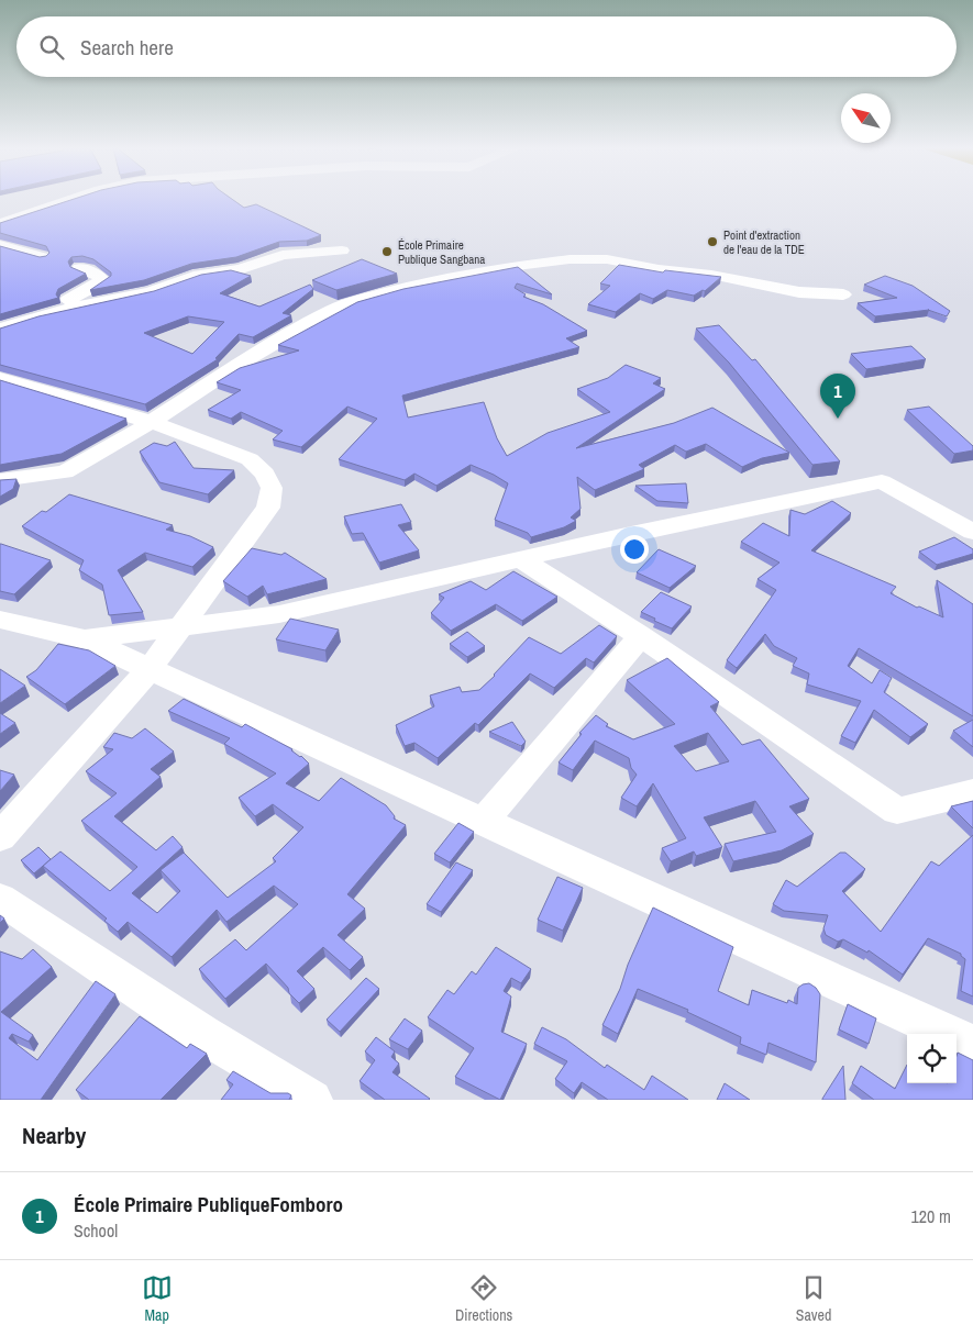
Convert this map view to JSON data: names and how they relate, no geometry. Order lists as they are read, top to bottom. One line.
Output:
{"places":["Point d'extraction de l'eau de la TDE","École Primaire Publique Sangbana"],"north":"top left","page":{"search":"Search here","pins":"1","heading":"Nearby","list":[{"mark":"1","name":"École Primaire PubliqueFomboro","note":"School","value":"120 m"}],"nav":["Map","Directions","Saved"]}}
